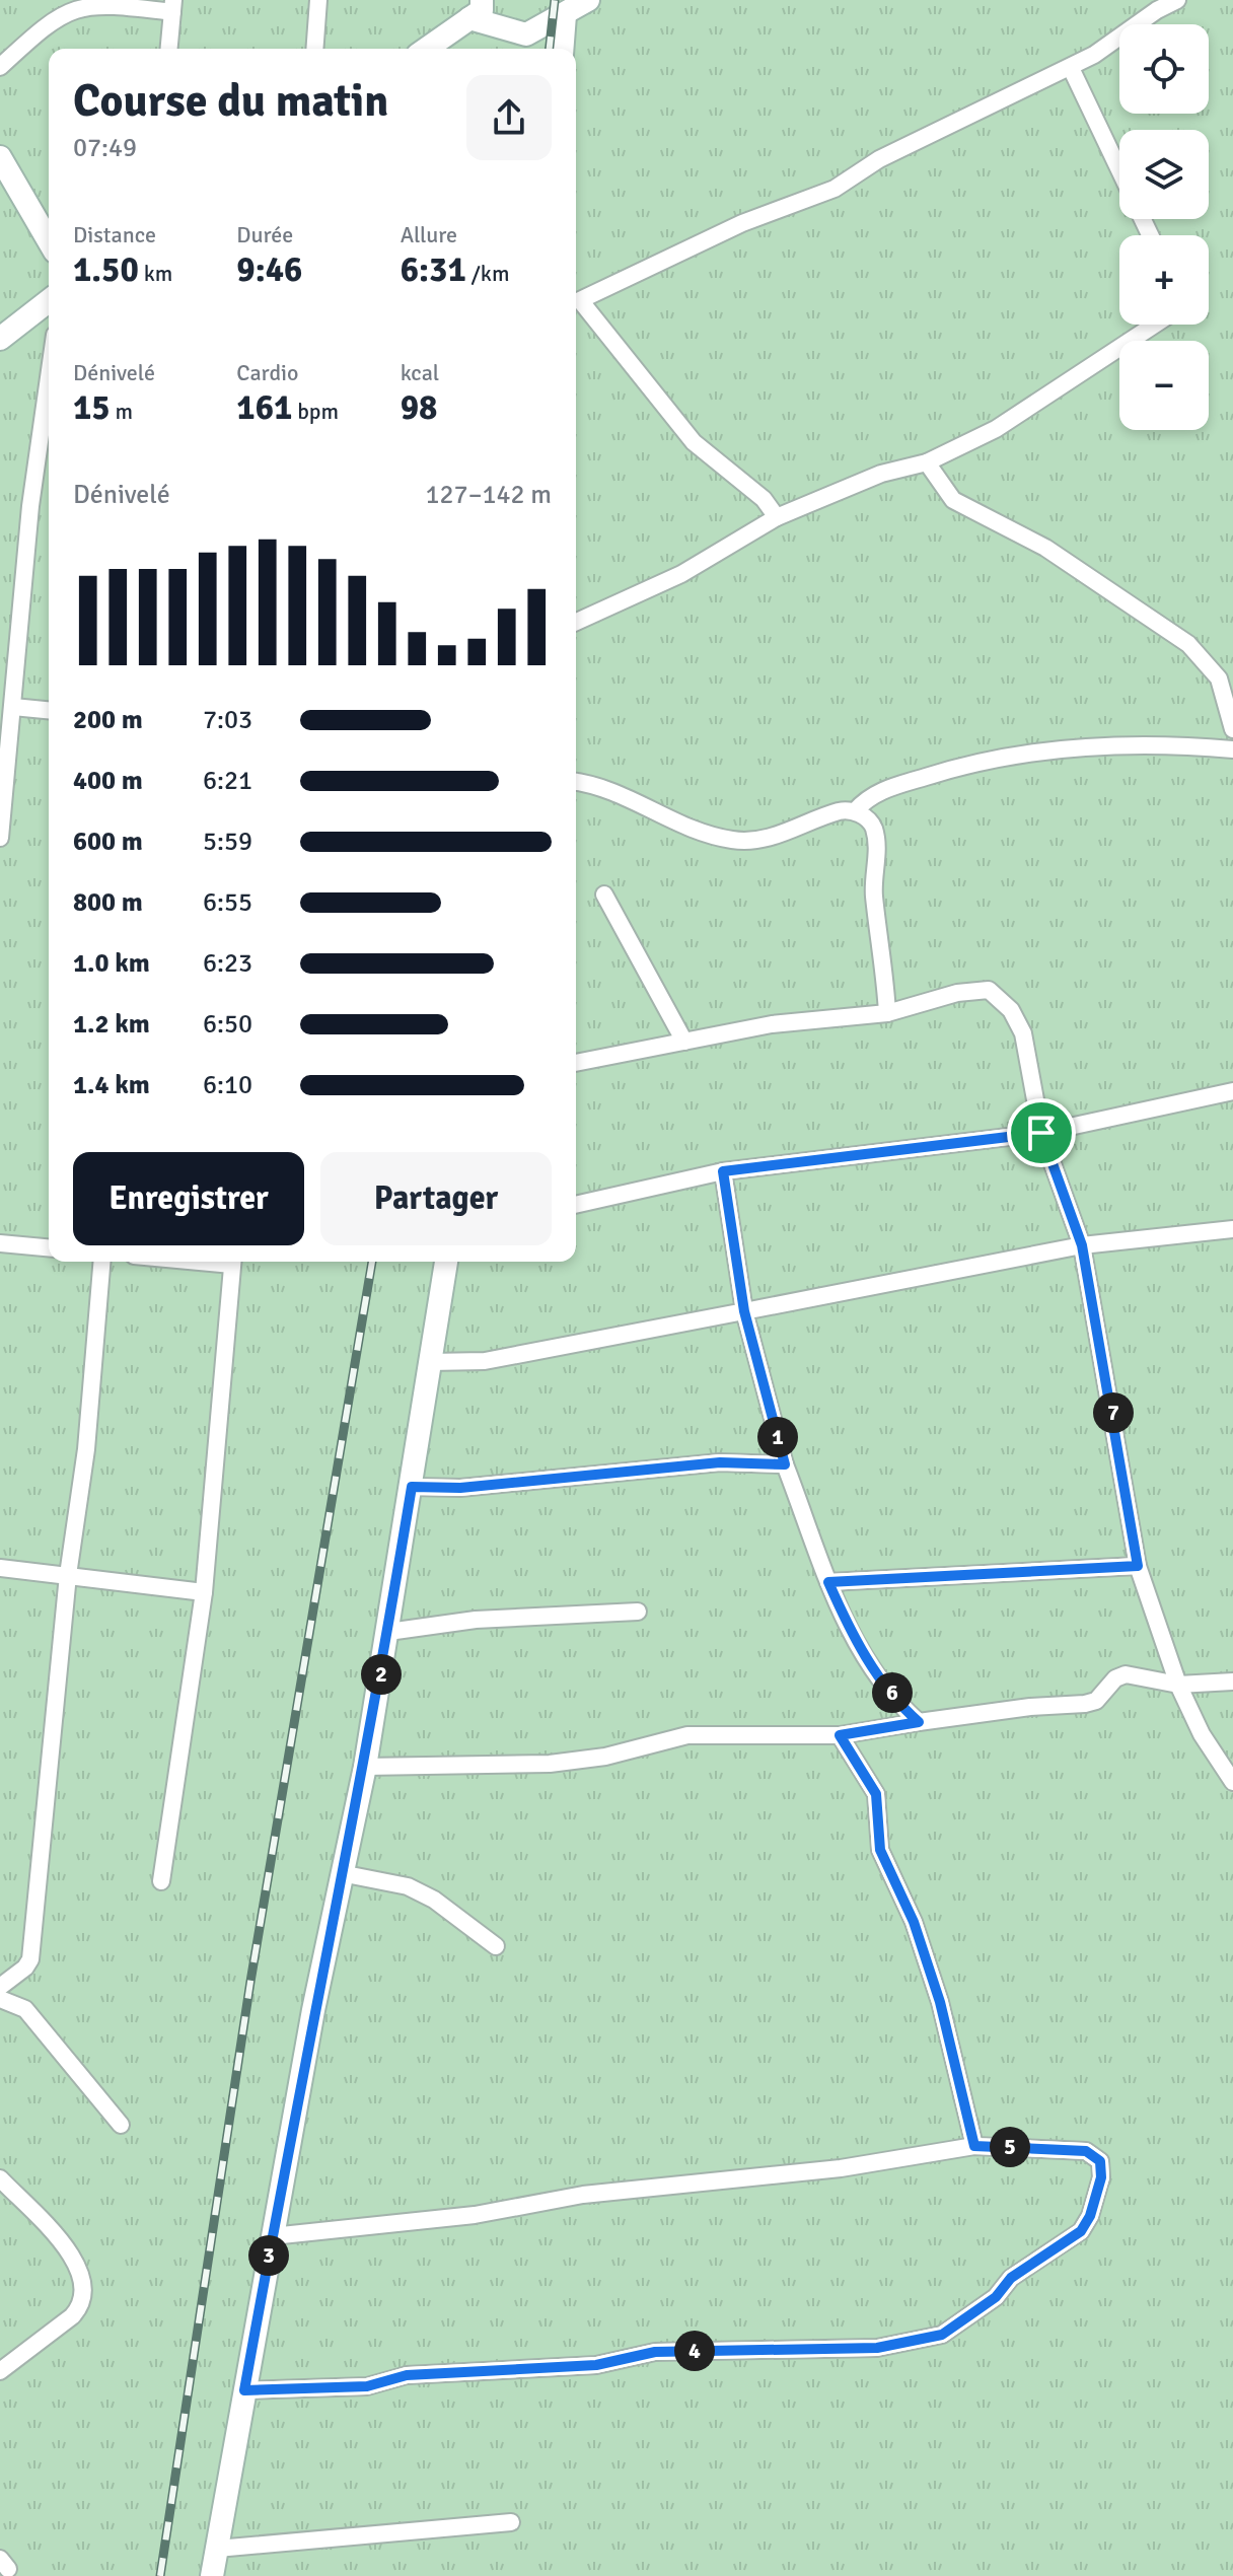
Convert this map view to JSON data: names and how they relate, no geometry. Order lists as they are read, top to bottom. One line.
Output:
{"page":{"map_buttons":["+","−"],"heading":["Course du matin","07:49"],"stats":[["Distance","1.50 km"],["Durée","9:46"],["Allure","6:31 /km"],["Dénivelé","15 m"],["Cardio","161 bpm"],["kcal","98"]],"chart":["Dénivelé","127–142 m"],"list":[{"name":"200 m","note":"7:03"},{"name":"400 m","note":"6:21"},{"name":"600 m","note":"5:59"},{"name":"800 m","note":"6:55"},{"name":"1.0 km","note":"6:23"},{"name":"1.2 km","note":"6:50"},{"name":"1.4 km","note":"6:10"}],"buttons":["Enregistrer","Partager"],"pins":["7","1","2","6","5","3","4"]}}
